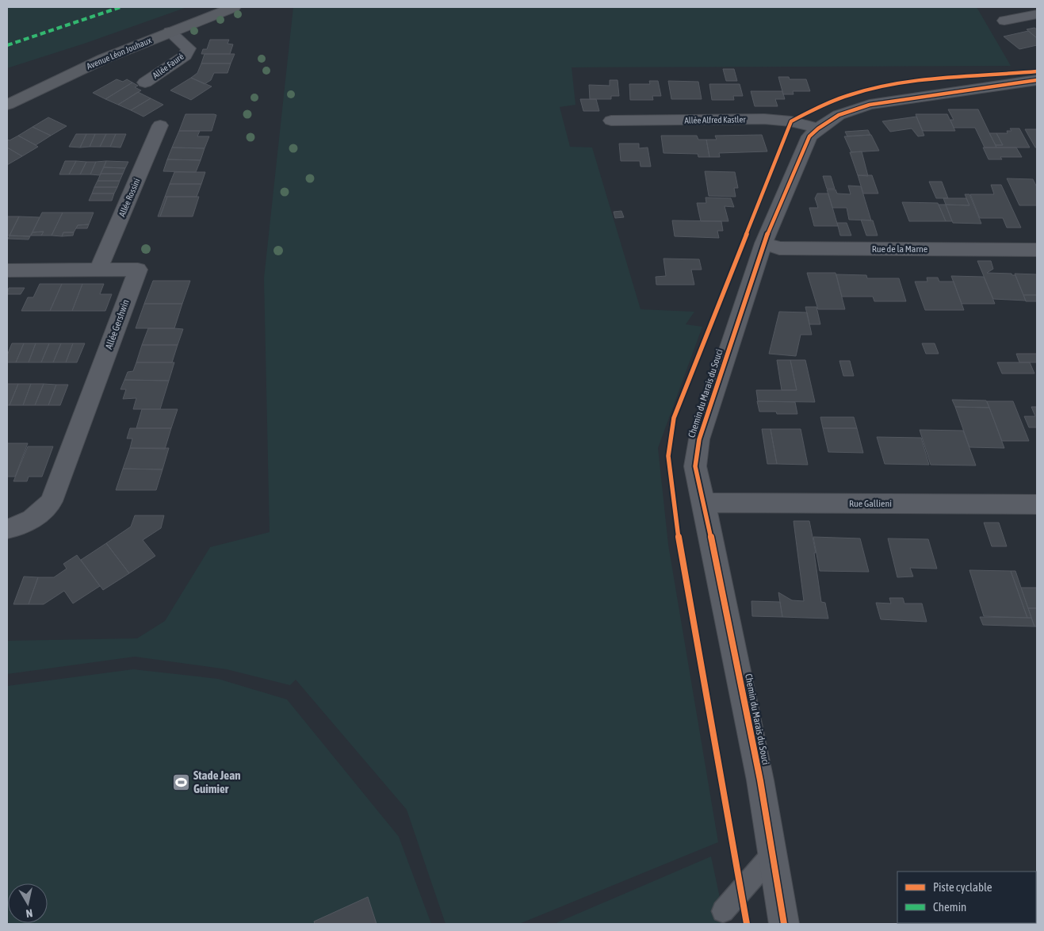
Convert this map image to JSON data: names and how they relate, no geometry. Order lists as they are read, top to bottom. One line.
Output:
{"streets":{"street":["Avenue Léon Jouhaux","Allée Fauré","Allée Alfred Kastler","Allée Rossini","Rue de la Marne","Allée Gershwin","Chemin du Marais du Souci","Rue Gallieni"]},"crossings":[["Avenue Léon Jouhaux","Allée Fauré"],["Allée Alfred Kastler","Chemin du Marais du Souci"],["Allée Rossini","Allée Gershwin"],["Rue de la Marne","Chemin du Marais du Souci"],["Chemin du Marais du Souci","Rue Gallieni"]],"places":{"sports":["Stade Jean Guimier"]},"legend":["Piste cyclable","Chemin"],"north":"bottom"}
